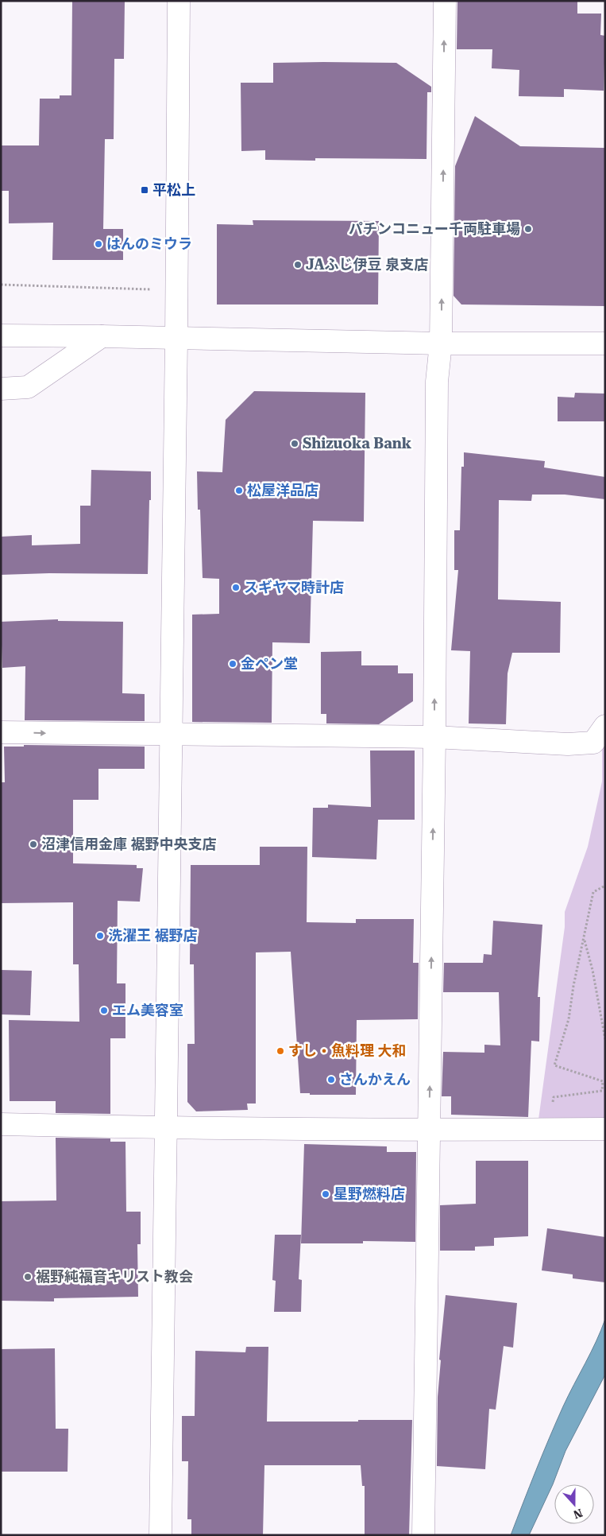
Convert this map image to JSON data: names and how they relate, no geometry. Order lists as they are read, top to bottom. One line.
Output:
{"places":{"transit":["平松上"],"other":["パチンコニュー千両駐車場","はんのミウラ","JAふじ伊豆 泉支店","Shizuoka Bank","松屋洋品店","スギヤマ時計店","金ペン堂","沼津信用金庫 裾野中央支店","洗濯王 裾野店","エム美容室","すし・魚料理 大和","さんかえん","星野燃料店","裾野純福音キリスト教会"]},"north":"bottom"}
